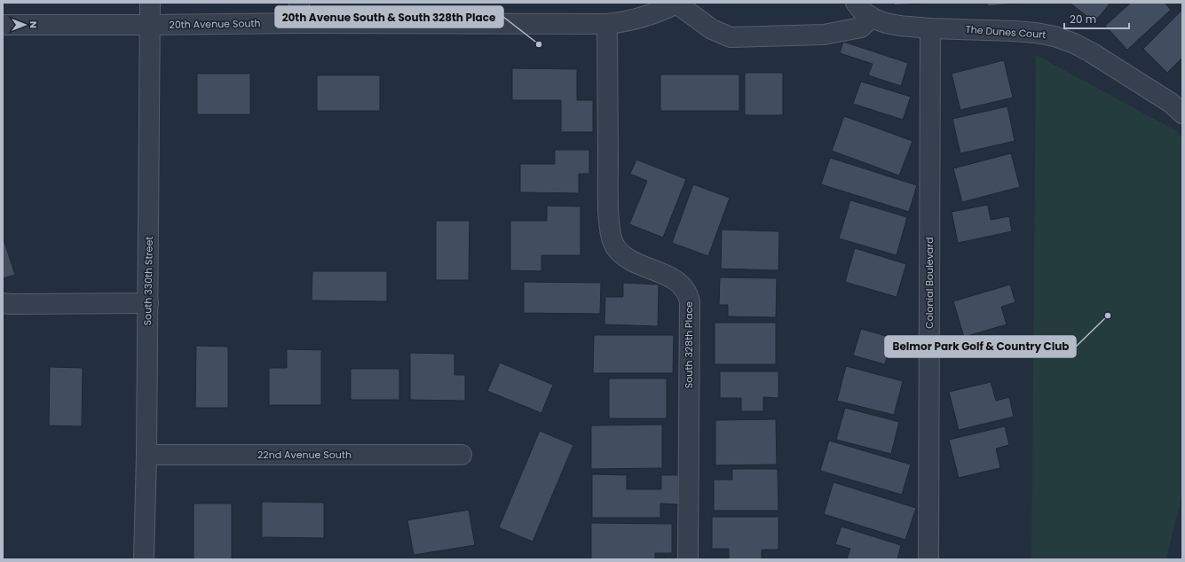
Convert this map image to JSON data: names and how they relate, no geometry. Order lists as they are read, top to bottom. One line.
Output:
{"streets":{"street":["20th Avenue South","The Dunes Court","South 330th Street","Colonial Boulevard","South 328th Place","22nd Avenue South"]},"crossings":[["20th Avenue South","South 330th Street"],["20th Avenue South","South 328th Place"],["The Dunes Court","Colonial Boulevard"],["South 330th Street","22nd Avenue South"]],"places":["20th Avenue South & South 328th Place","Belmor Park Golf & Country Club"],"scale_bar":"20 m","north":"right"}
